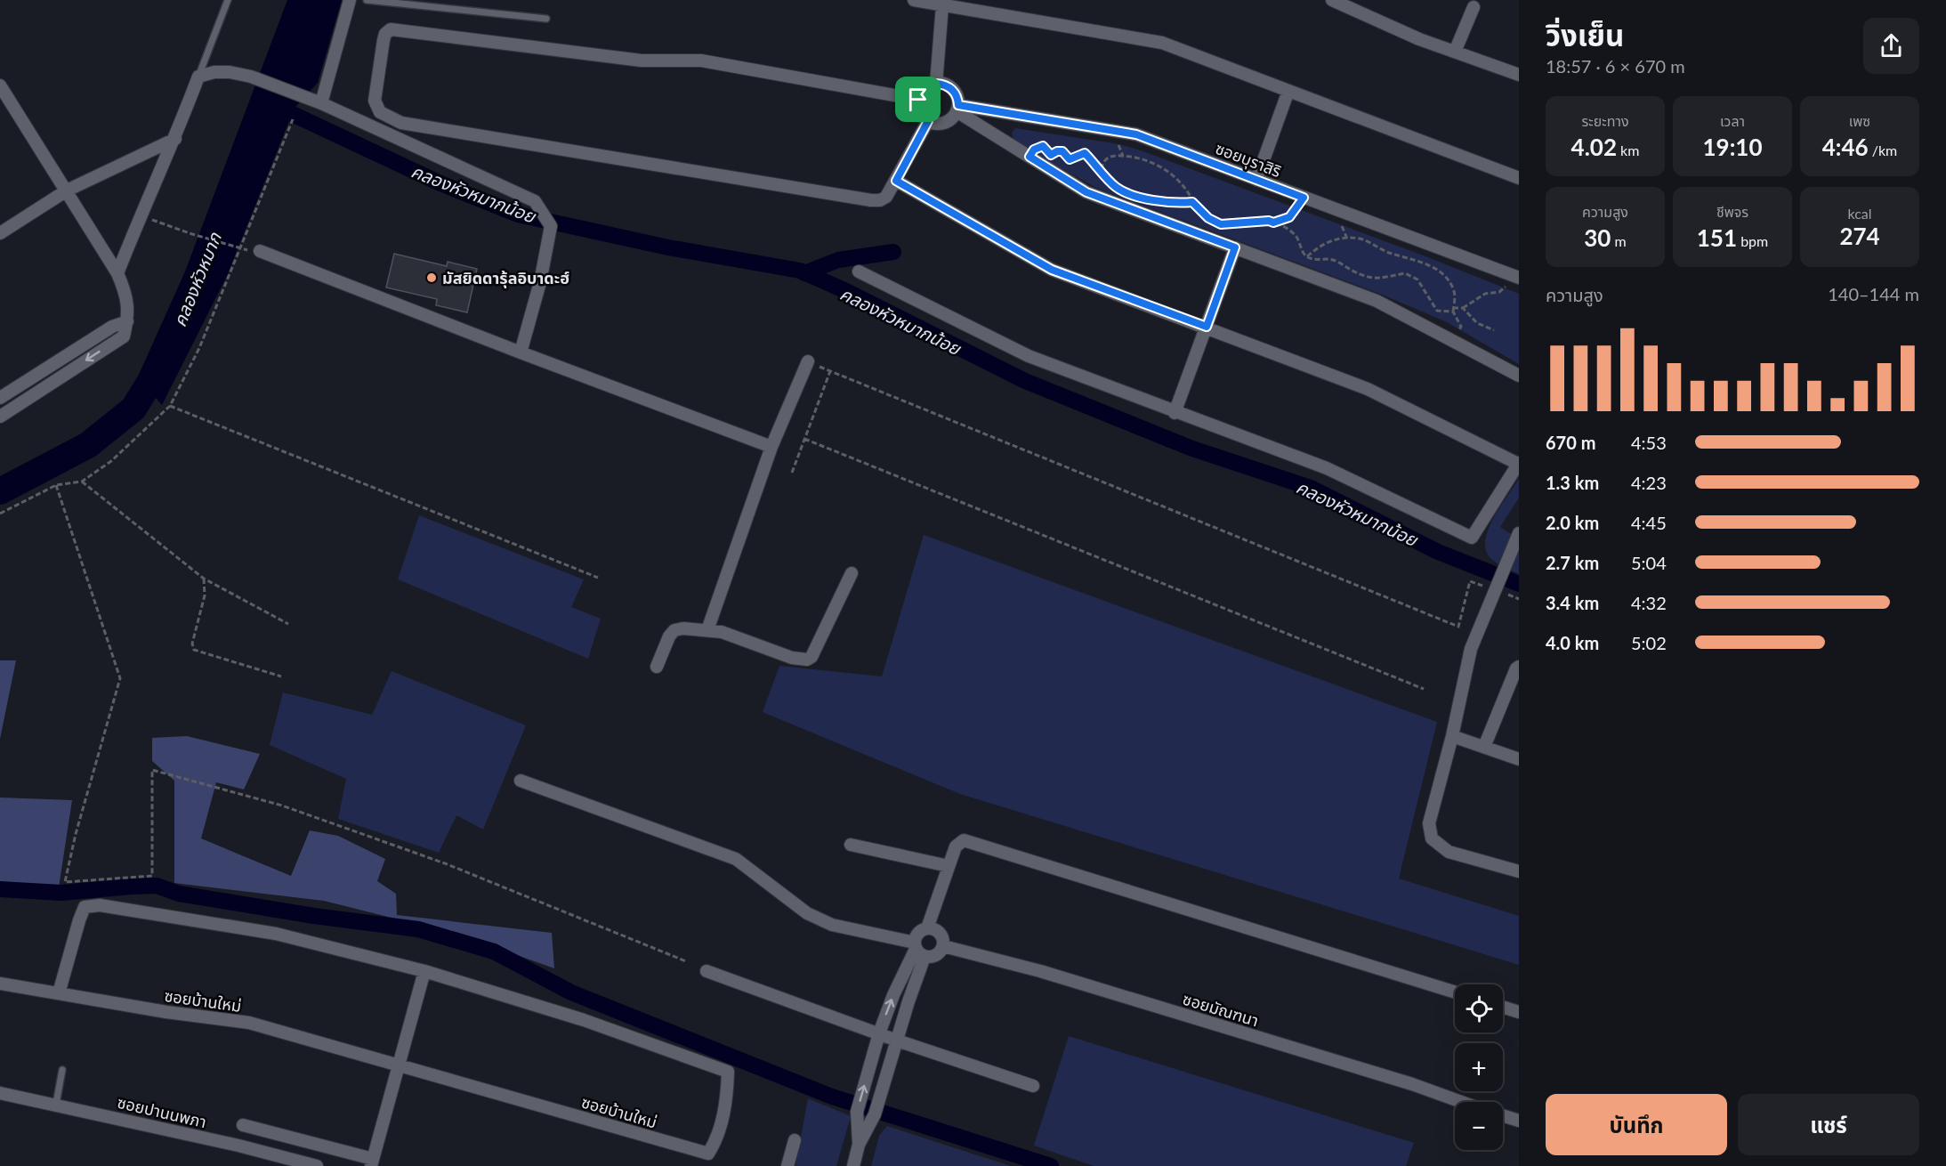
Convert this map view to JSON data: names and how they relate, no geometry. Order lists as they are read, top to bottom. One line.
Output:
{"streets":{"street":["ซอยบุราสิริ","ซอยบ้านใหม่","ซอยมัณฑนา","ซอยปานนพภา"]},"water":["คลองหัวหมากน้อย","คลองหัวหมาก"],"places":["มัสยิดดารุ้ลอิบาดะฮ์"],"page":{"heading":["วิ่งเย็น","18:57 · 6 × 670 m"],"stats":[["ระยะทาง","4.02 km"],["เวลา","19:10"],["เพซ","4:46 /km"],["ความสูง","30 m"],["ชีพจร","151 bpm"],["kcal","274"]],"chart":["ความสูง","140–144 m"],"list":[{"name":"670 m","note":"4:53"},{"name":"1.3 km","note":"4:23"},{"name":"2.0 km","note":"4:45"},{"name":"2.7 km","note":"5:04"},{"name":"3.4 km","note":"4:32"},{"name":"4.0 km","note":"5:02"}],"map_buttons":["+","−"],"buttons":["บันทึก","แชร์"]}}
